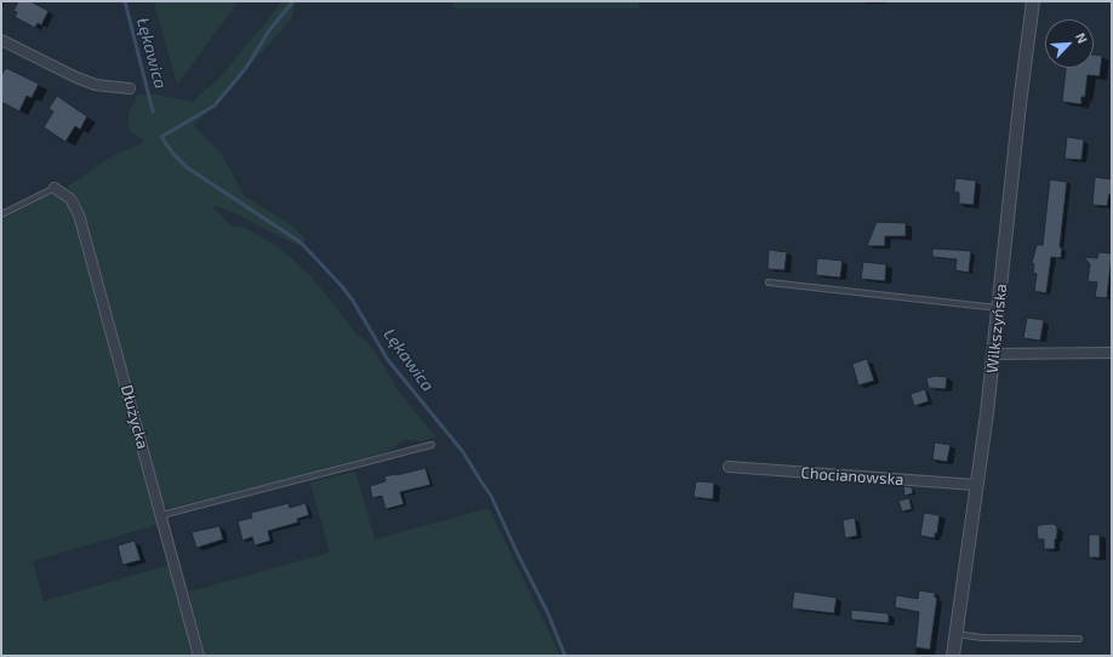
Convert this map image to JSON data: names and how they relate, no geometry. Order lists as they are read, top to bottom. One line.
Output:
{"streets":{"street":["Wilkszyńska","Dłużycka","Chocianowska"]},"crossings":[["Wilkszyńska","Chocianowska"]],"water":["Łękawica"],"north":"top right"}
